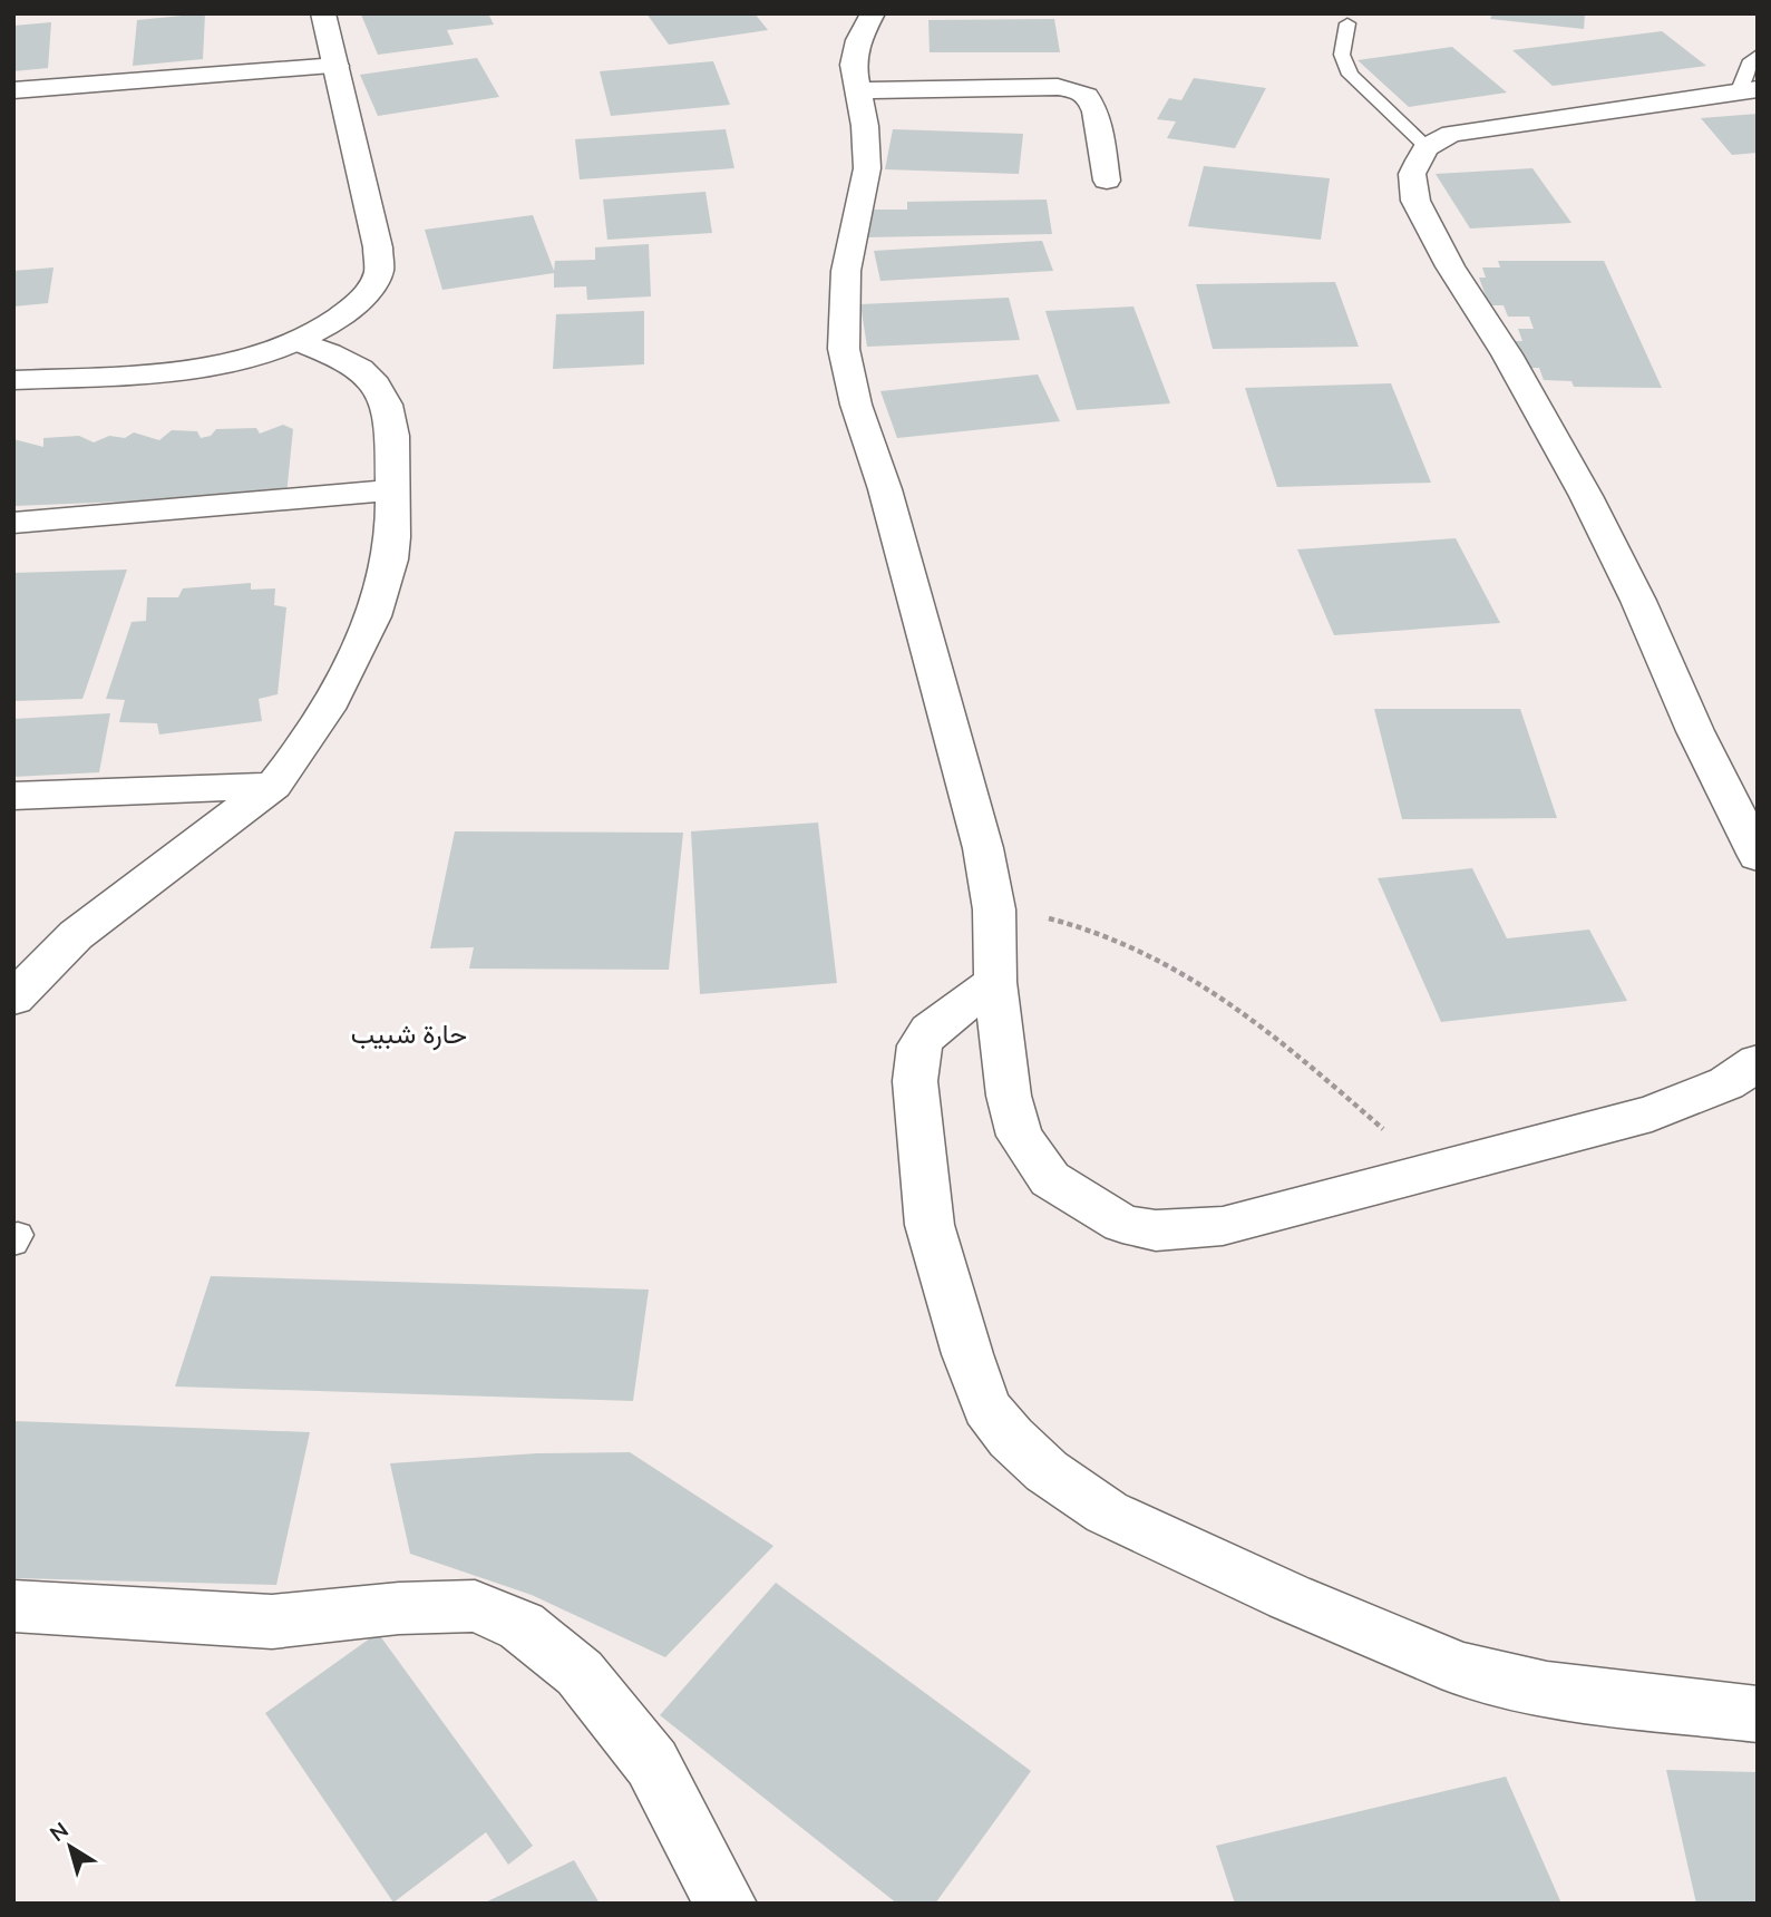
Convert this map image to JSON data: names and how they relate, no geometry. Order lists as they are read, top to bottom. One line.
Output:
{"districts":["حارة شبيب"],"north":"top left"}
